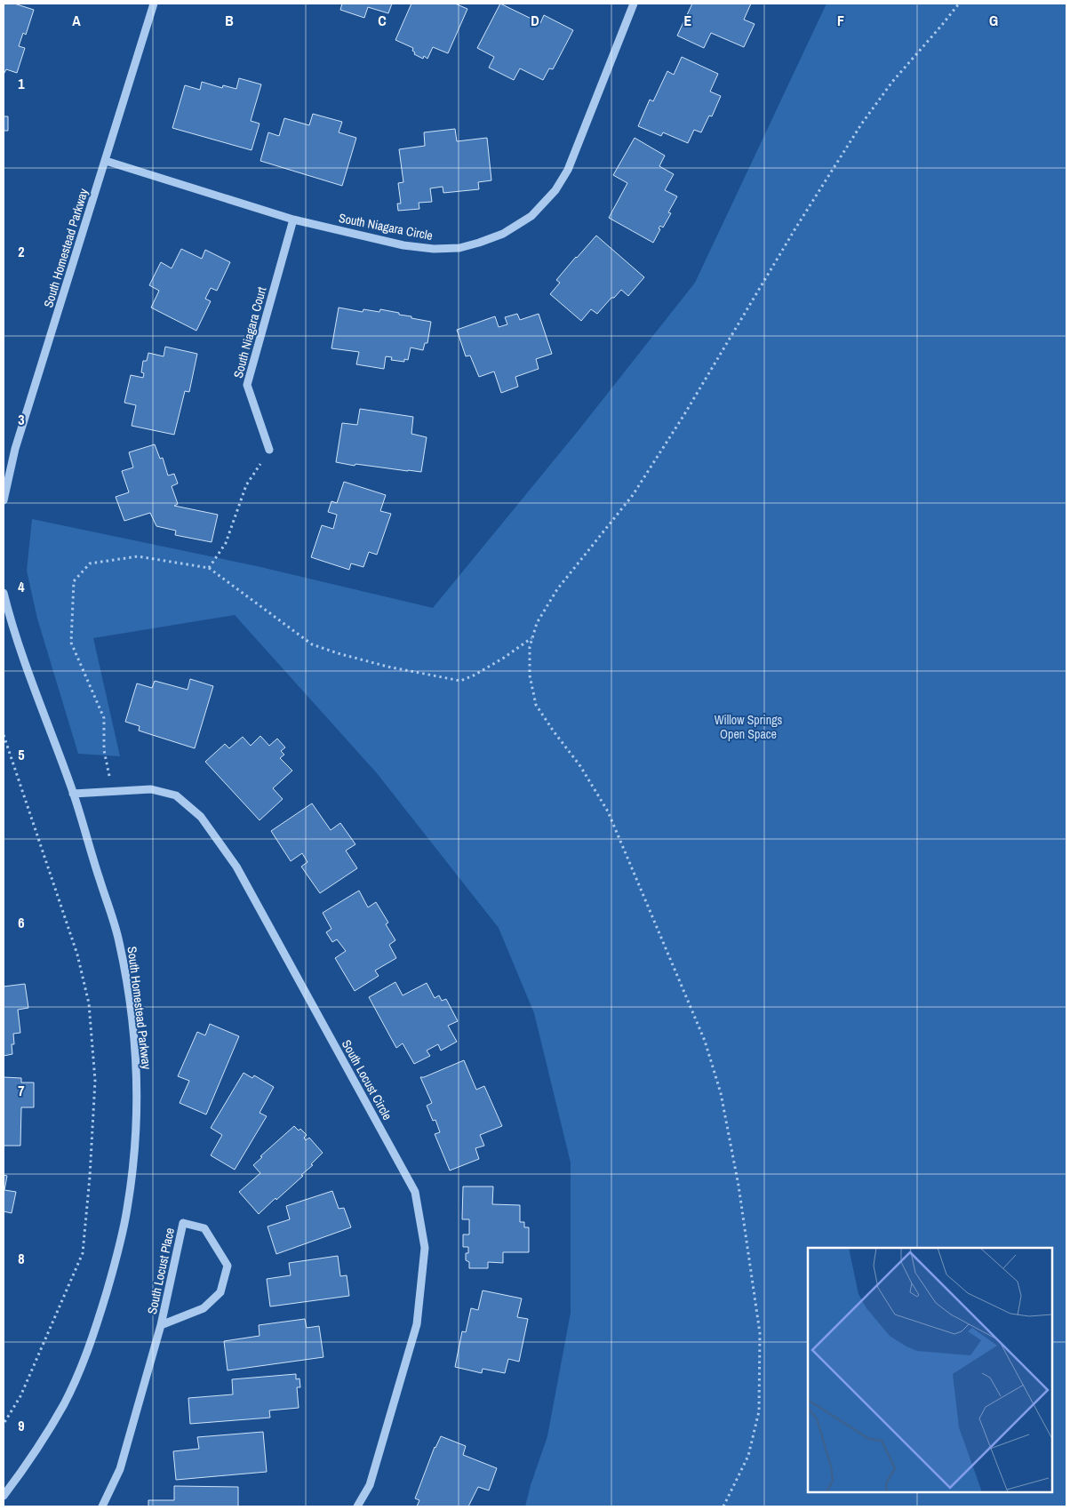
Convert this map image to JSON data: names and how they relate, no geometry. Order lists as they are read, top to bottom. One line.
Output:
{"streets":{"street":["South Niagara Circle","South Homestead Parkway","South Niagara Court","South Locust Circle","South Locust Place"]},"crossings":[["South Niagara Circle","South Homestead Parkway"],["South Niagara Circle","South Niagara Court"],["South Homestead Parkway","South Locust Circle"]],"parks":["Willow Springs Open Space"],"grid":{"columns":["A","B","C","D","E","F","G"],"rows":["1","2","3","4","5","6","7","8","9"]}}
